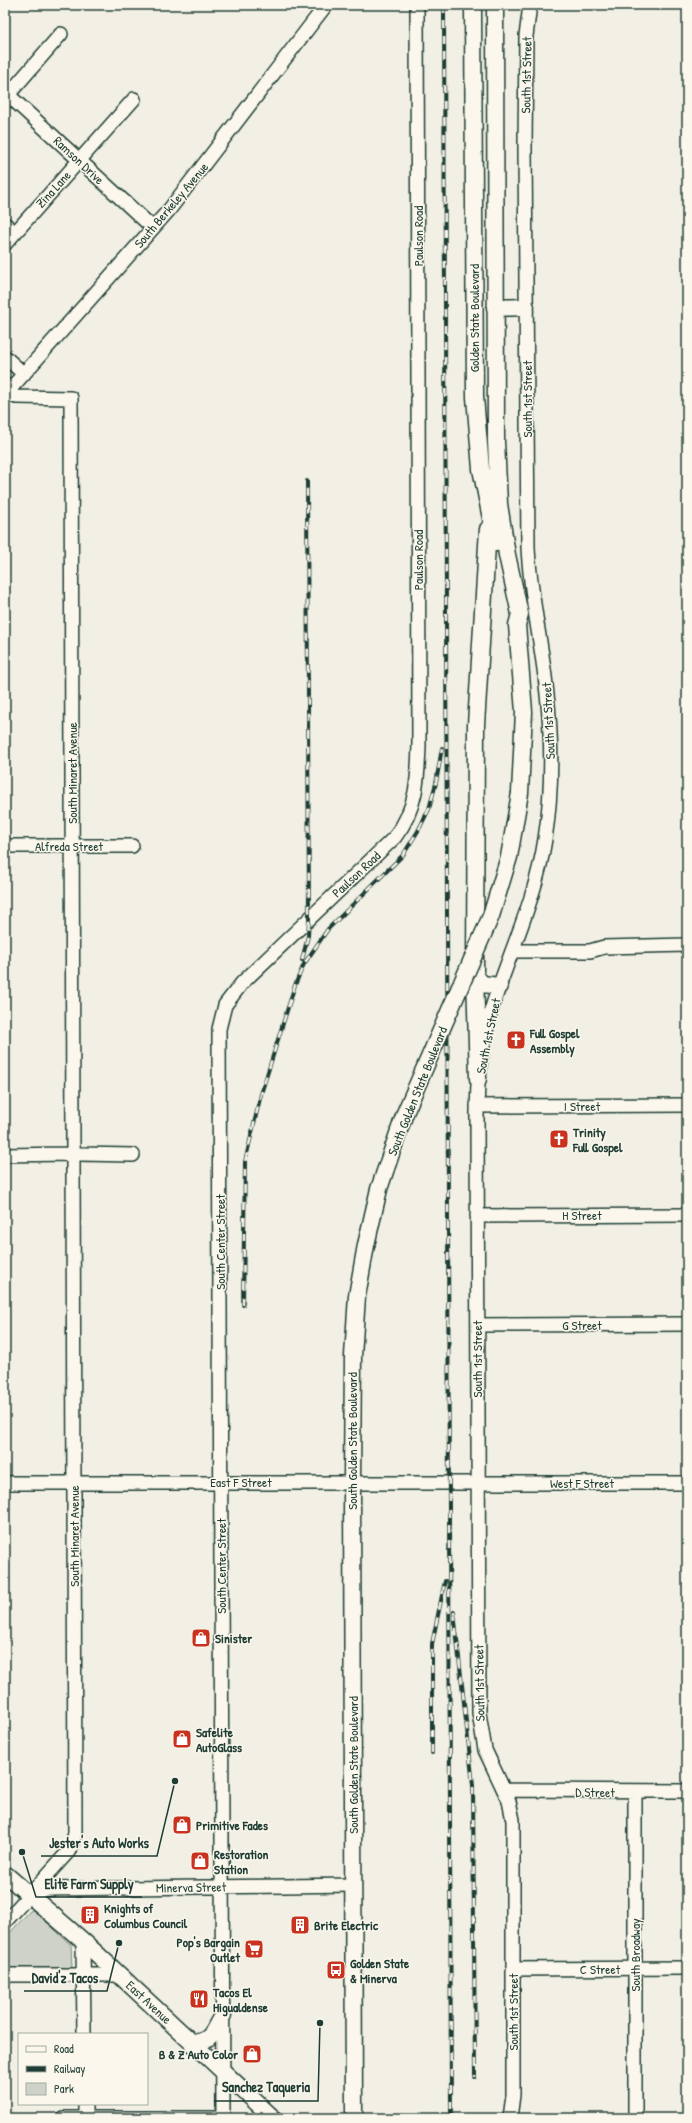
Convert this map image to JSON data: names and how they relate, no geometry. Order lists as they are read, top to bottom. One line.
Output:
{"streets":{"main road":["Golden State Boulevard","South Golden State Boulevard","East Avenue"],"street":["South 1st Street","Ramson Drive","Zina Lane","South Berkeley Avenue","Paulson Road","South Minaret Avenue","Alfreda Street","I Street","H Street","South Center Street","G Street","East F Street","West F Street","D Street","Minerva Street","South Broadway","C Street"]},"crossings":[["South 1st Street","I Street"],["South 1st Street","H Street"],["South 1st Street","G Street"],["South 1st Street","East F Street"],["South 1st Street","West F Street"],["South 1st Street","D Street"],["South 1st Street","C Street"],["Ramson Drive","Zina Lane"],["Ramson Drive","South Berkeley Avenue"],["South Berkeley Avenue","South Minaret Avenue"],["Paulson Road","South Center Street"],["Golden State Boulevard","South Golden State Boulevard"],["South Minaret Avenue","Alfreda Street"],["South Minaret Avenue","East F Street"],["South Minaret Avenue","Minerva Street"],["South Minaret Avenue","East Avenue"],["South Golden State Boulevard","East F Street"],["South Golden State Boulevard","Minerva Street"],["South Center Street","East F Street"],["South Center Street","Minerva Street"],["South Center Street","East Avenue"],["East F Street","West F Street"],["D Street","South Broadway"],["South Broadway","C Street"]],"places":{"church":["Full Gospel Assembly","Trinity Full Gospel"],"shop":["Sinister","Safelite AutoGlass","Primitive Fades","Restoration Station","B & Z Auto Color"],"other":["Jester's Auto Works","Elite Farm Supply","David'z Tacos","Sanchez Taqueria"],"building":["Knights of Columbus Council","Brite Electric"],"supermarket":["Pop's Bargain Outlet"],"bus stop":["Golden State & Minerva"],"restaurant":["Tacos El Higualdense"]},"legend":["Road","Railway","Park"]}
